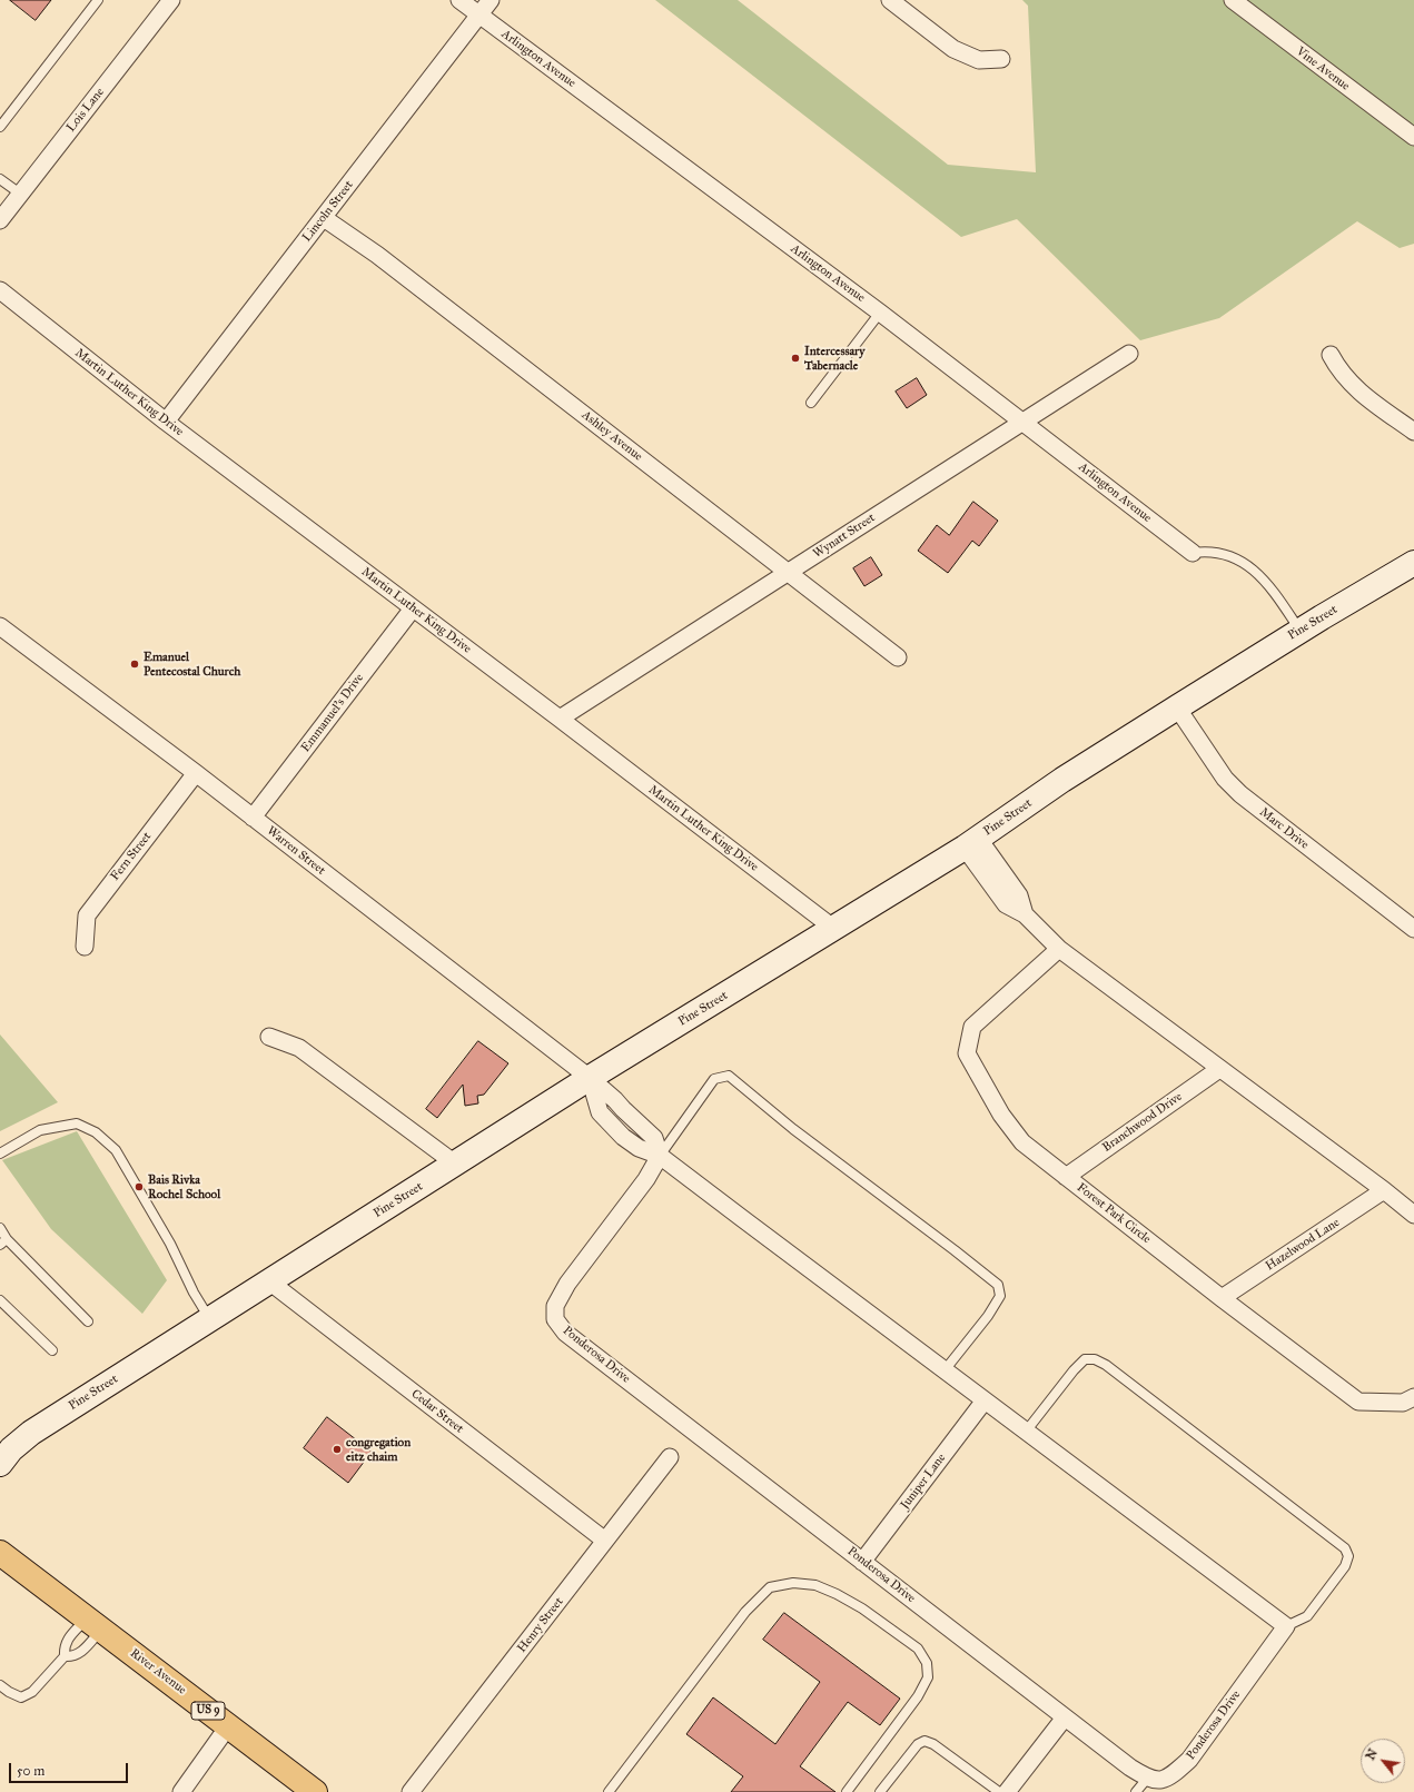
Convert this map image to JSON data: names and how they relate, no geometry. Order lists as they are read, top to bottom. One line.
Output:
{"streets":{"highway":["River Avenue","US 9"],"street":["Arlington Avenue","Vine Avenue","Lois Lane","Lincoln Street","Martin Luther King Drive","Ashley Avenue","Wynatt Street","Pine Street","Emmanuel's Drive","Marc Drive","Warren Street","Fern Street","Branchwood Drive","Forest Park Circle","Hazelwood Lane","Ponderosa Drive","Cedar Street","Juniper Lane","Henry Street"]},"crossings":[["Arlington Avenue","Lincoln Street"],["Arlington Avenue","Wynatt Street"],["Lincoln Street","Martin Luther King Drive"],["Lincoln Street","Ashley Avenue"],["Martin Luther King Drive","Wynatt Street"],["Martin Luther King Drive","Pine Street"],["Martin Luther King Drive","Emmanuel's Drive"],["Ashley Avenue","Wynatt Street"],["Pine Street","Marc Drive"],["Pine Street","Warren Street"],["Pine Street","Cedar Street"],["Emmanuel's Drive","Warren Street"],["Warren Street","Fern Street"],["Branchwood Drive","Forest Park Circle"],["Forest Park Circle","Hazelwood Lane"],["Ponderosa Drive","Juniper Lane"],["Cedar Street","Henry Street"]],"places":["Intercessary Tabernacle","Emanuel Pentecostal Church","Bais Rivka Rochel School","congregation eitz chaim"],"scale_bar":"50 m","north":"top left"}
